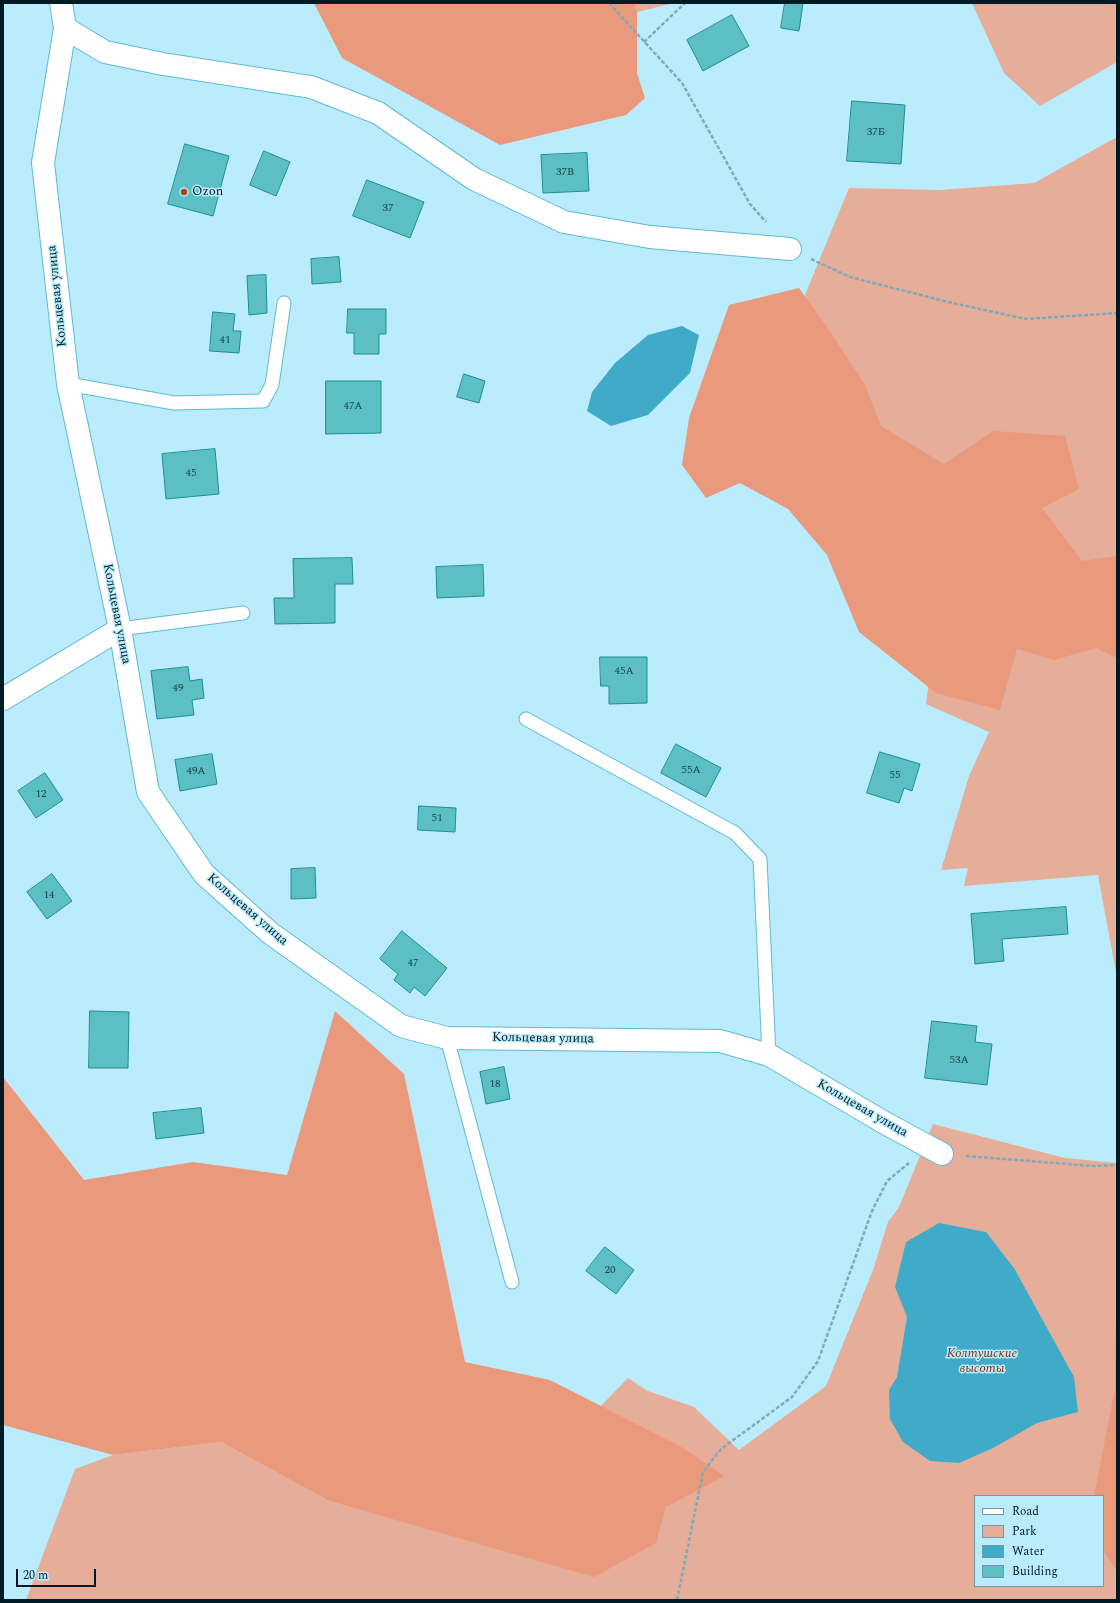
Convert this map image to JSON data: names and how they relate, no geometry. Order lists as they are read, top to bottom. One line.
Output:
{"streets":{"street":["Кольцевая улица"]},"parks":["Колтушские высоты"],"places":["Ozon"],"house_numbers":["37Б","37В","37","41","47А","45","45А","49","55А","49А","55","12","51","14","47","53А","18","20"],"legend":["Road","Park","Water","Building"],"scale_bar":"20 m"}
